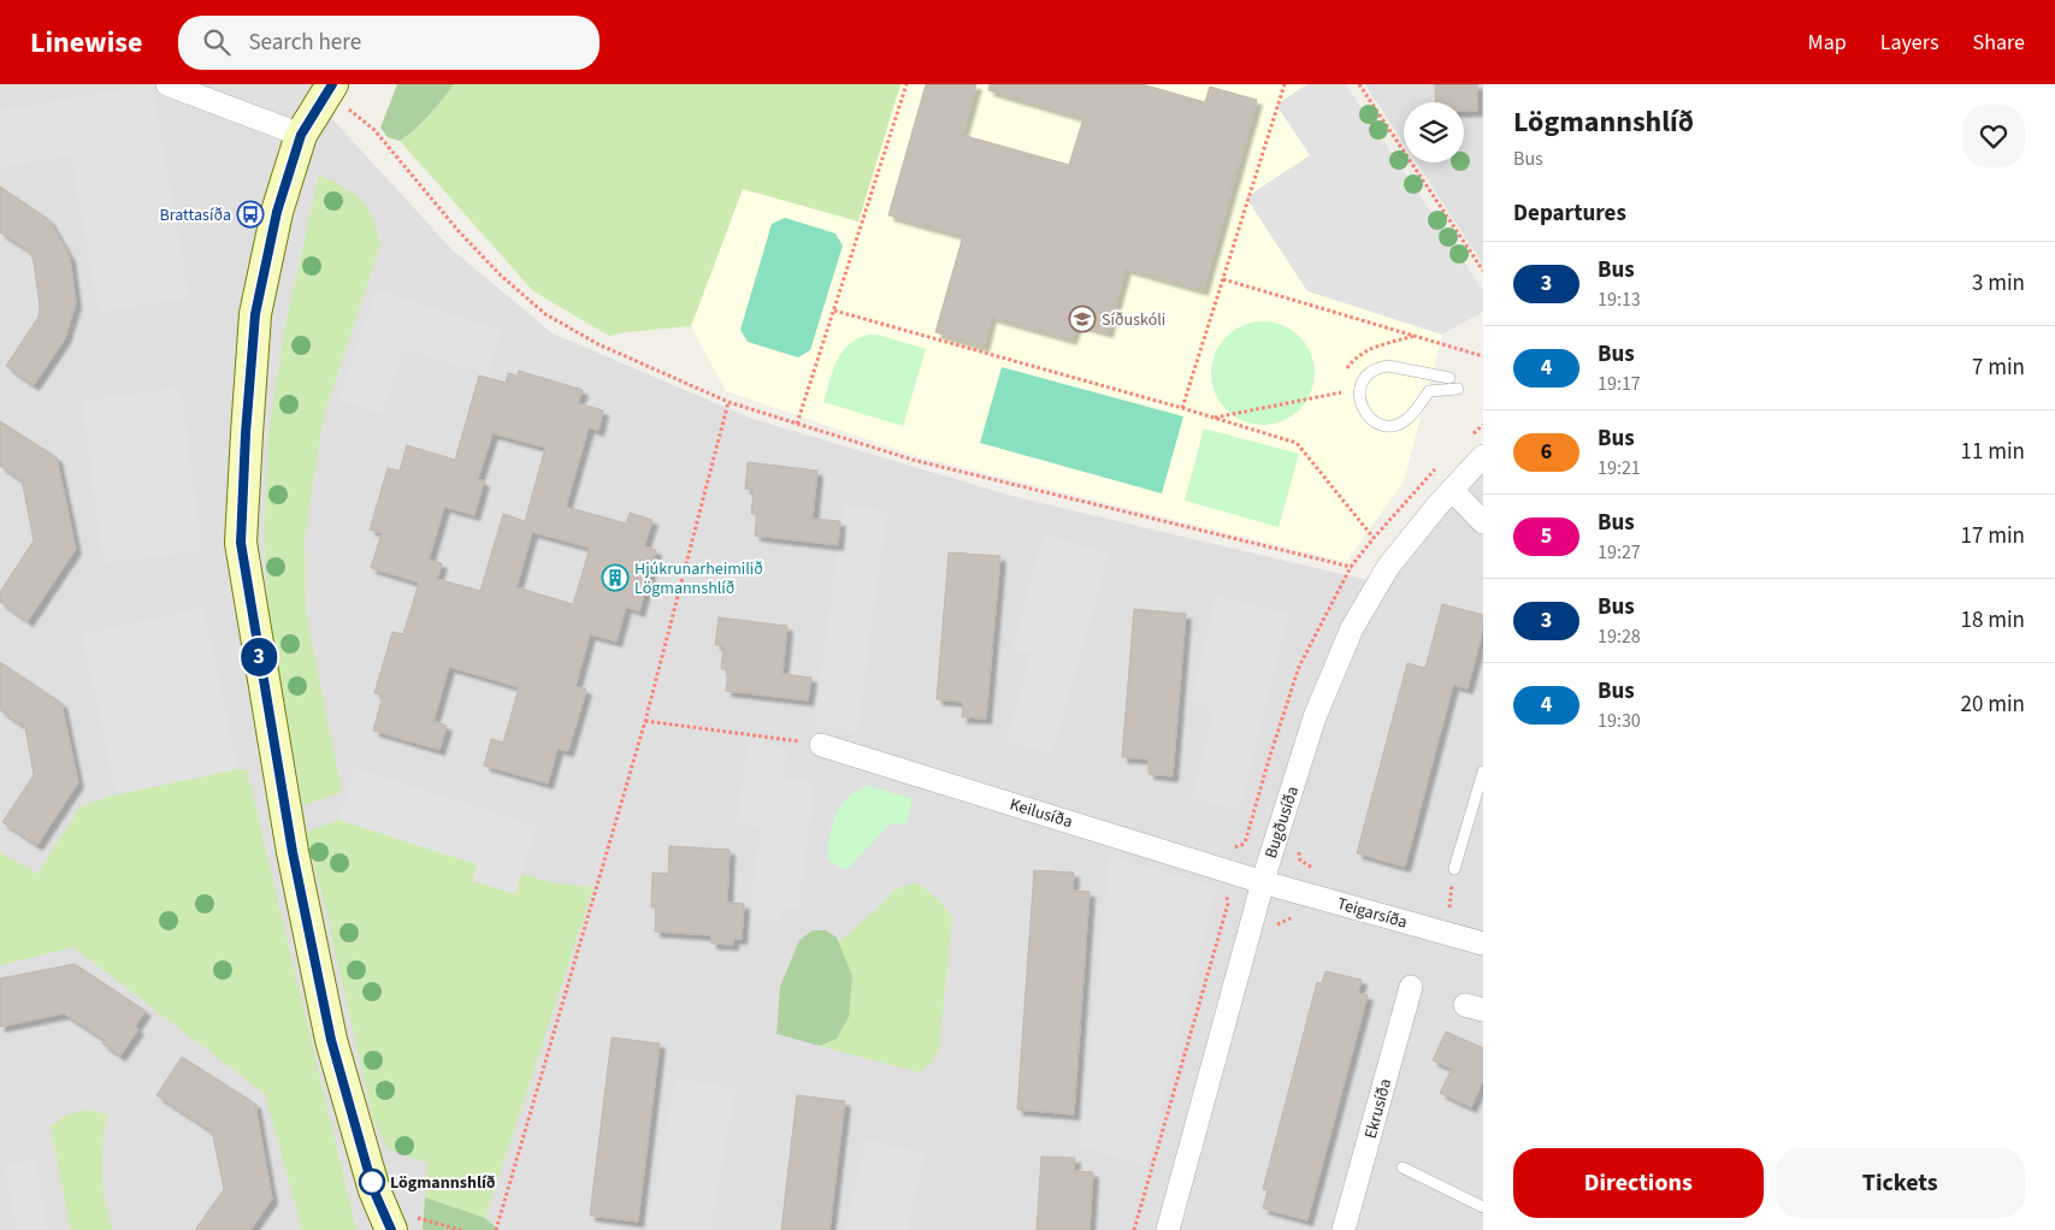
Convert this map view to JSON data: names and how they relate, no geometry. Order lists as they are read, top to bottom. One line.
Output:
{"streets":{"street":["Keilusíða","Bugðusíða","Teigarsíða","Ekrusíða"]},"crossings":[["Keilusíða","Bugðusíða"],["Keilusíða","Teigarsíða"],["Bugðusíða","Teigarsíða"]],"places":{"bus stop":["Brattasíða"],"school or university":["Síðuskóli"],"building":["Hjúkrunarheimilið Lögmannshlíð"],"other":["Lögmannshlíð"]},"lines":["bus line 3"],"page":{"header":"Linewise","search":"Search here","nav":["Map","Layers","Share"],"on_map":"3","heading":[["Lögmannshlíð","Bus"],"Departures"],"list":[{"mark":"3","name":"Bus","note":"19:13","value":"3 min"},{"mark":"4","name":"Bus","note":"19:17","value":"7 min"},{"mark":"6","name":"Bus","note":"19:21","value":"11 min"},{"mark":"5","name":"Bus","note":"19:27","value":"17 min"},{"mark":"3","name":"Bus","note":"19:28","value":"18 min"},{"mark":"4","name":"Bus","note":"19:30","value":"20 min"}],"buttons":["Directions","Tickets"]}}
